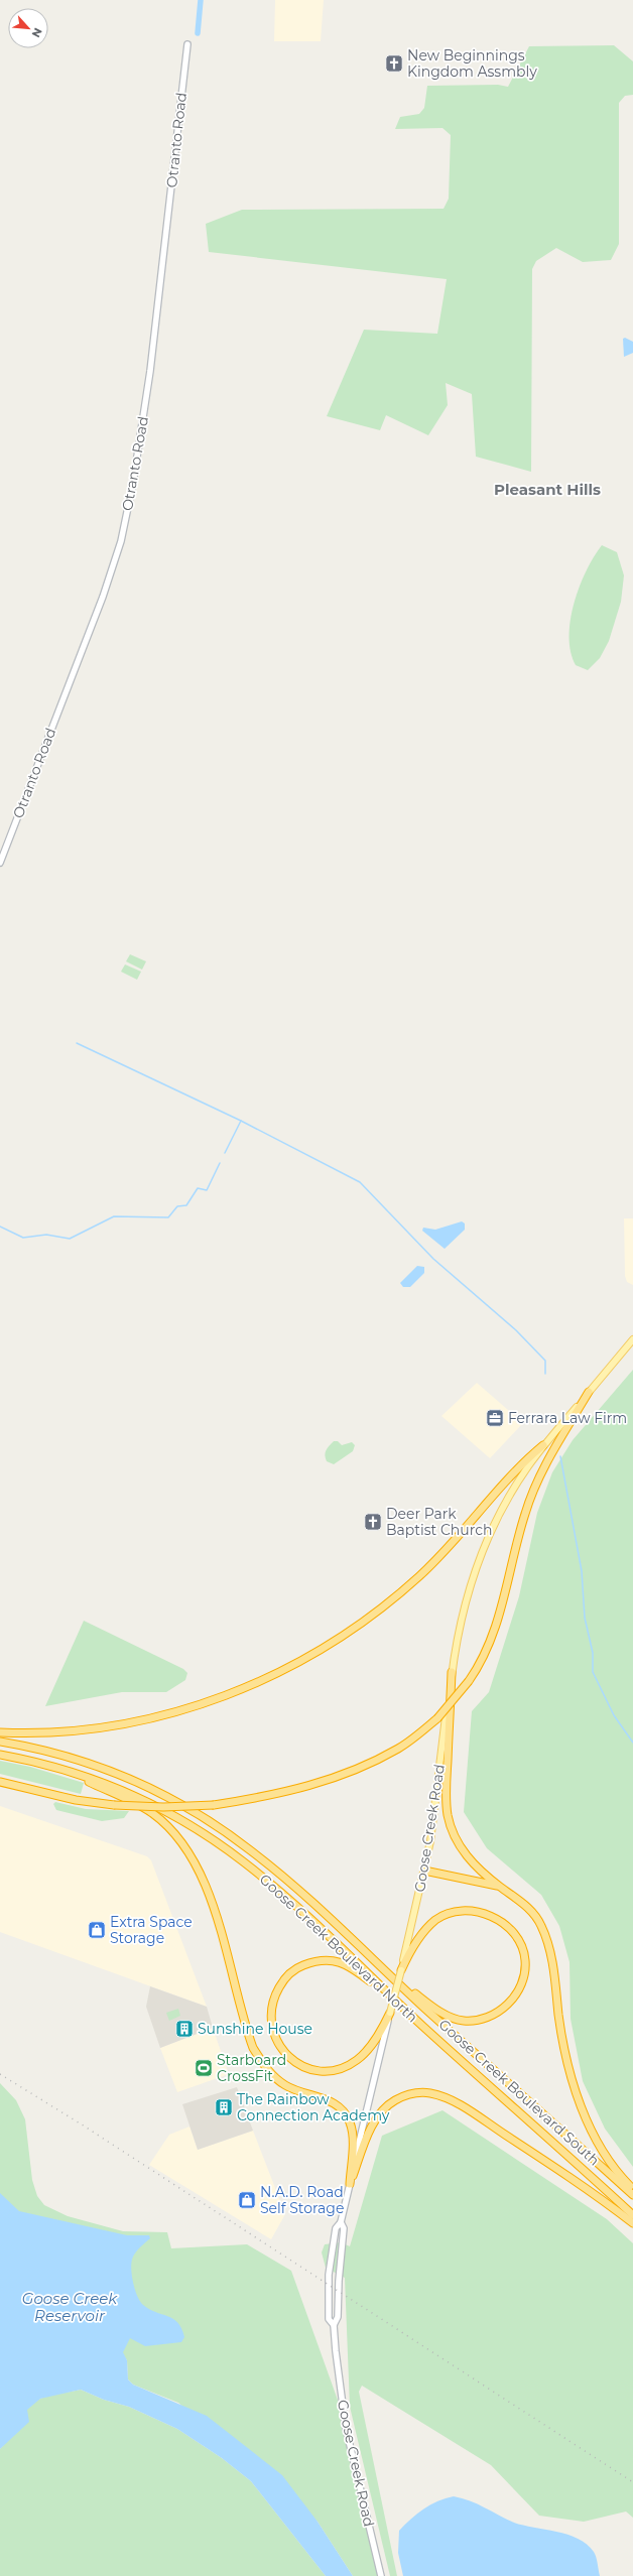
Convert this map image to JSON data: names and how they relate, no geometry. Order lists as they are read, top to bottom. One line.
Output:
{"streets":{"highway":["Goose Creek Boulevard North","Goose Creek Boulevard South"],"main road":["Goose Creek Road"],"street":["Otranto Road"]},"districts":["Pleasant Hills"],"water":["Goose Creek Reservoir"],"places":{"church":["New Beginnings Kingdom Assmbly","Deer Park Baptist Church"],"office":["Ferrara Law Firm"],"shop":["Extra Space Storage","N.A.D. Road Self Storage"],"building":["Sunshine House","The Rainbow Connection Academy"],"sports":["Starboard CrossFit"]},"north":"bottom right"}
